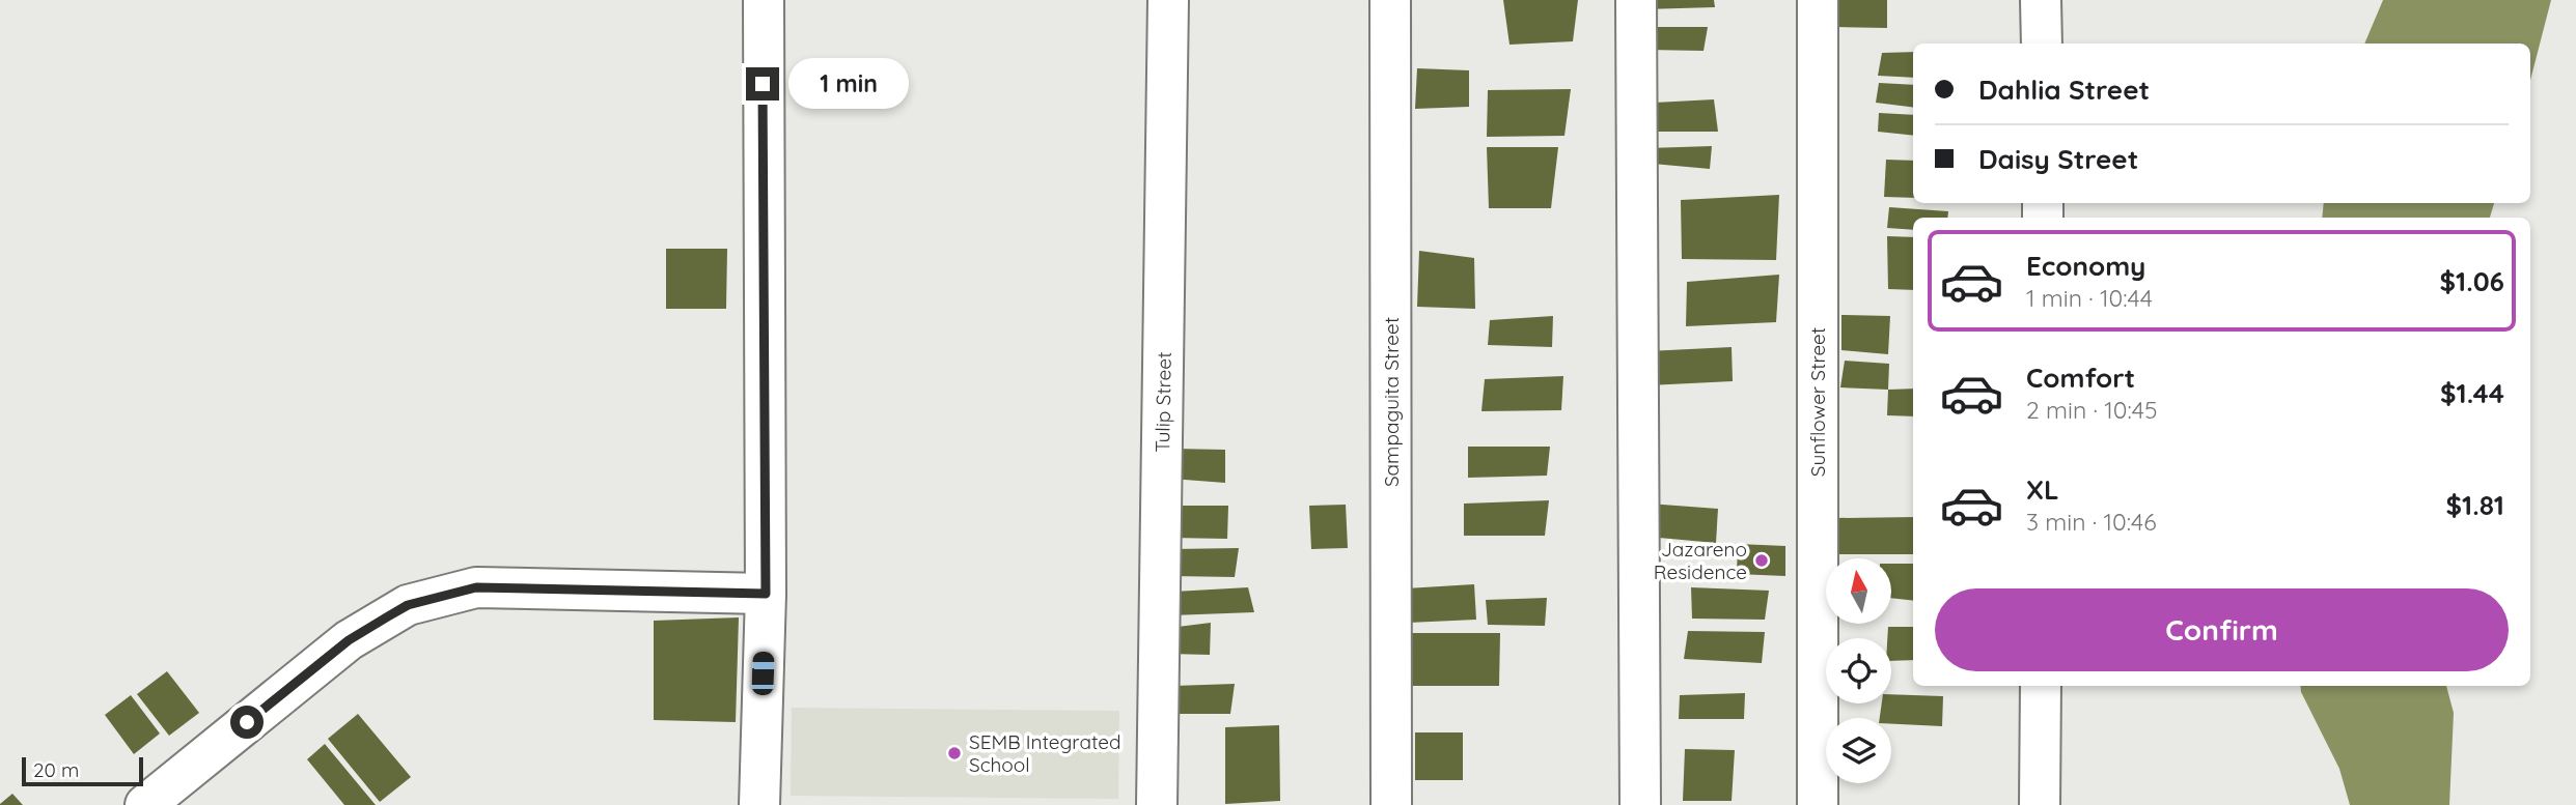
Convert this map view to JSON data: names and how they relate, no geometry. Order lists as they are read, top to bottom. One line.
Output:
{"streets":{"street":["Tulip Street","Sampaguita Street","Sunflower Street"]},"places":["Jazareno Residence","SEMB Integrated School"],"scale_bar":"20 m","north":"top","page":{"banner":["Dahlia Street","Daisy Street"],"bubble":"1 min","list":[{"name":"Economy","note":"1 min · 10:44","value":"$1.06"},{"name":"Comfort","note":"2 min · 10:45","value":"$1.44"},{"name":"XL","note":"3 min · 10:46","value":"$1.81"}],"buttons":"Confirm","scale":"20 m"}}
